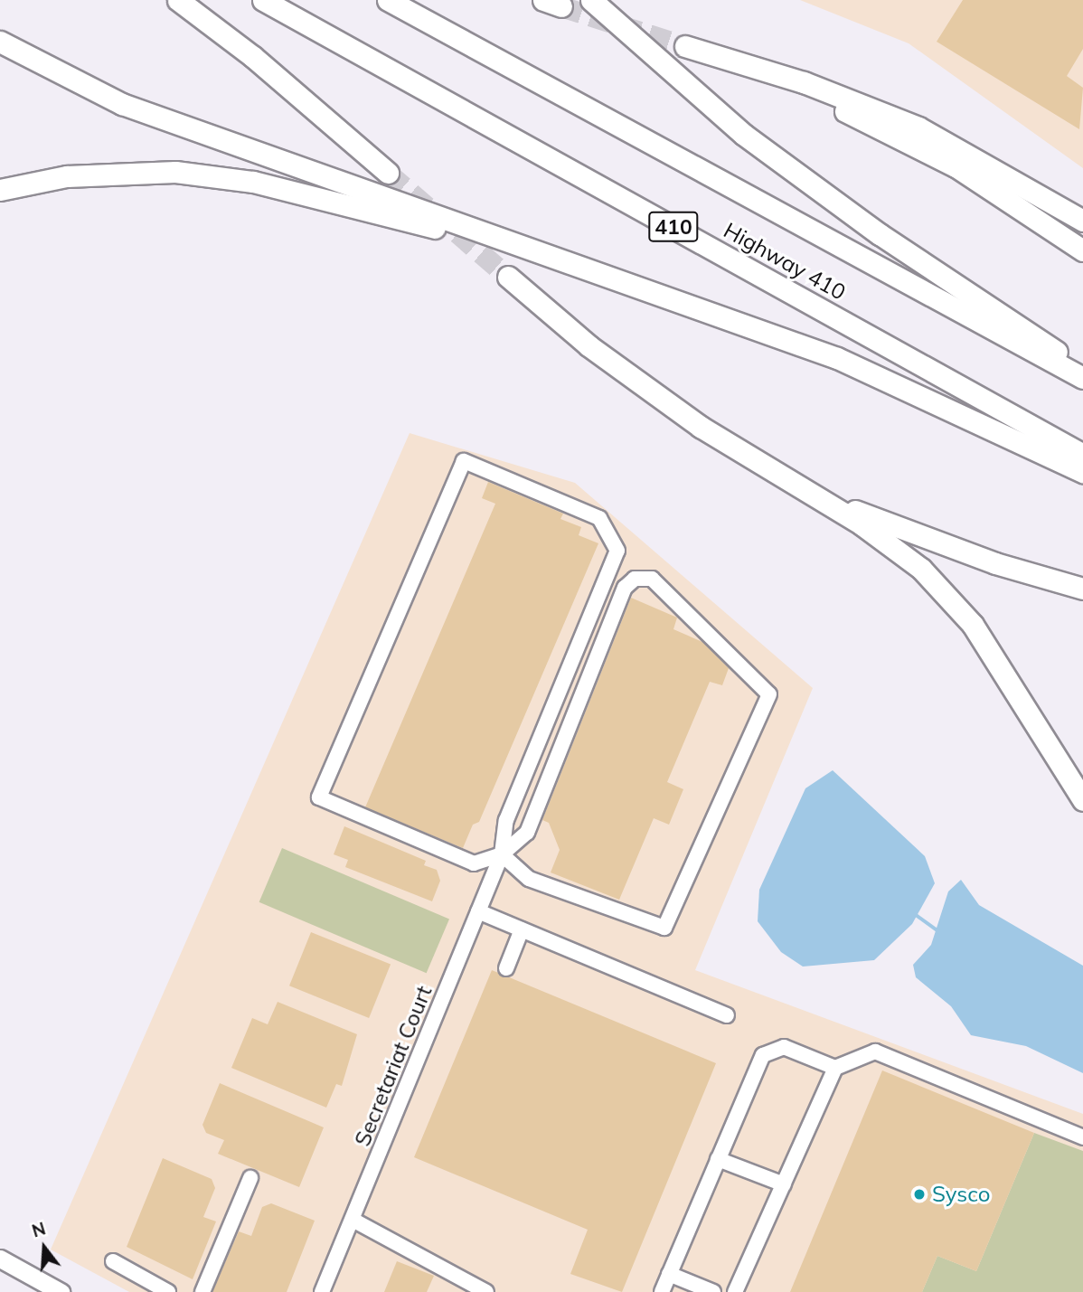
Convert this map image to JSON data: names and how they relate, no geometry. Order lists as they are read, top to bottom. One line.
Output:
{"streets":{"highway":["410","Highway 410"],"street":["Secretariat Court"]},"places":["Sysco"],"north":"top"}
